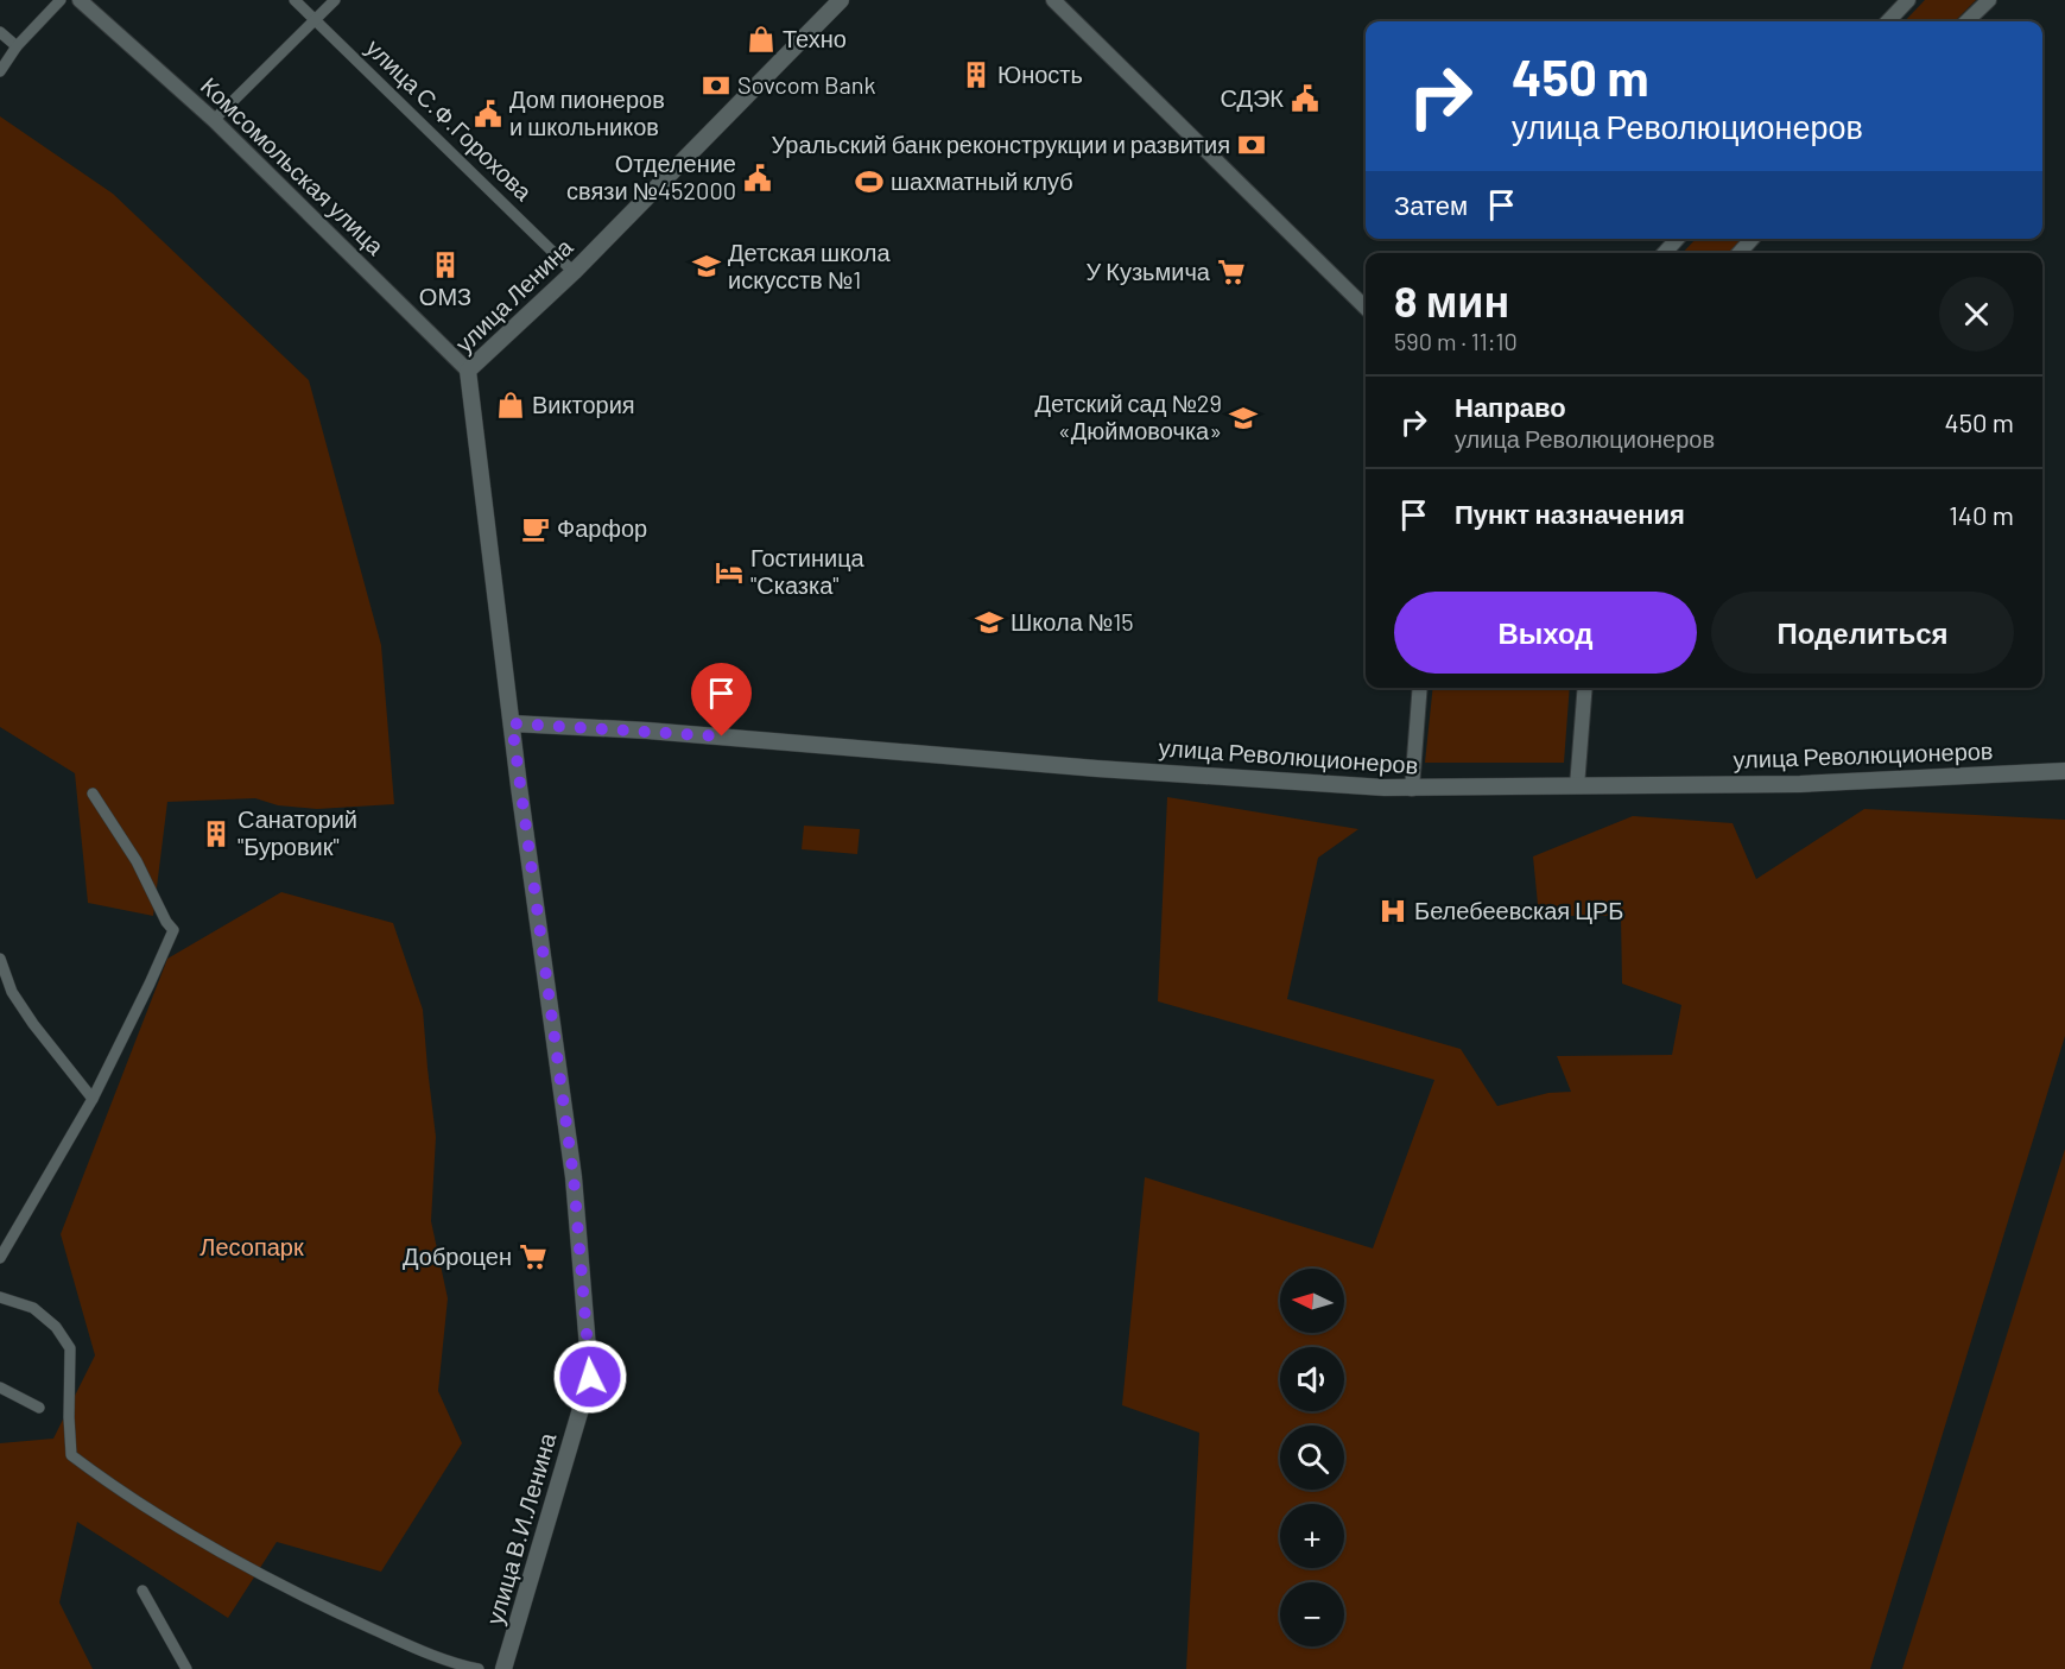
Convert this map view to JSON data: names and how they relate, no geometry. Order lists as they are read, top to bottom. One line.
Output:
{"streets":{"main road":["улица Ленина","улица Революционеров","улица В.И.Ленина"],"street":["улица С.Ф.Горохова","Комсомольская улица"]},"crossings":[["улица С.Ф.Горохова","улица Ленина"],["Комсомольская улица","улица Ленина"],["улица Ленина","улица Революционеров"],["улица Ленина","улица В.И.Ленина"],["улица Революционеров","улица В.И.Ленина"]],"parks":["Лесопарк"],"places":{"shop":["Техно","Виктория"],"building":["Юность","ОМЗ","Санаторий \"Буровик\""],"bank":["Sovcom Bank","Уральский банк реконструкции и развития"],"public building":["СДЭК","Дом пионеров и школьников","Отделение связи №452000"],"sports":["шахматный клуб"],"school or university":["Детская школа искусств №1","Детский сад №29 «Дюймовочка»","Школа №15"],"supermarket":["У Кузьмича","Доброцен"],"cafe":["Фарфор"],"hotel":["Гостиница \"Сказка\""],"hospital":["Белебеевская ЦРБ"]},"north":"left","page":{"turn":["450 m","улица Революционеров"],"then":"Затем","heading":["8 мин","590 m · 11:10"],"list":[{"name":"Направо","note":"улица Революционеров","value":"450 m"},{"name":"Пункт назначения","value":"140 m"}],"buttons":["Выход","Поделиться"],"map_buttons":["+","−"]}}
